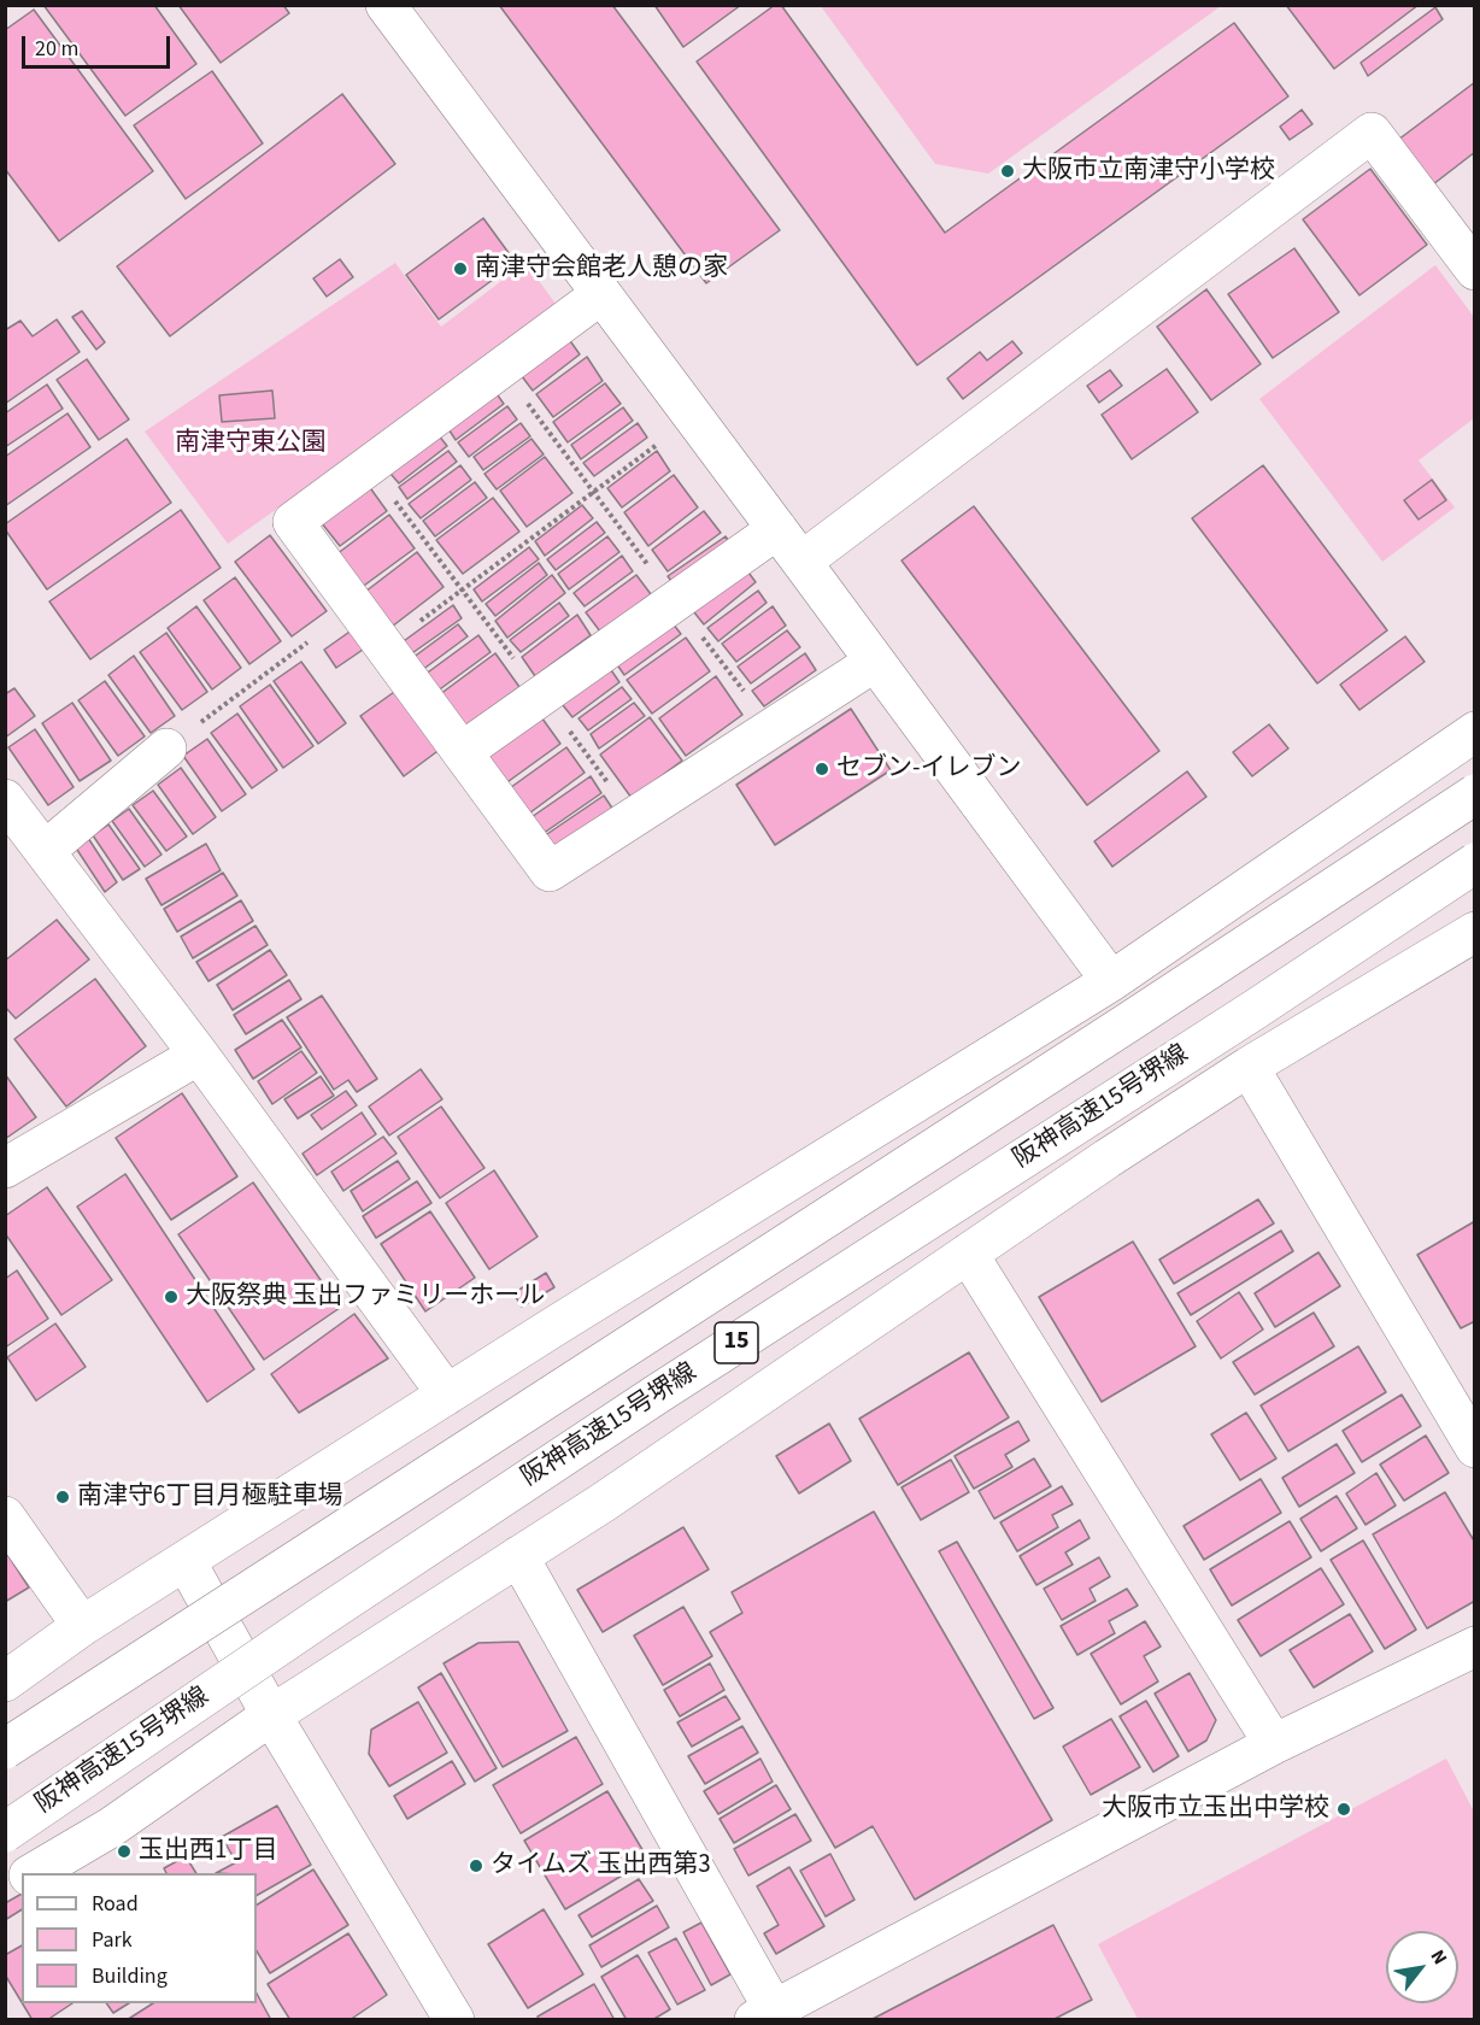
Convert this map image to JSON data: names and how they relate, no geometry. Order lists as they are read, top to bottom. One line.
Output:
{"streets":{"main road":["阪神高速15号堺線","15"]},"parks":["南津守東公園"],"places":["大阪市立南津守小学校","南津守会館老人憩の家","セブン-イレブン","大阪祭典 玉出ファミリーホール","南津守6丁目月極駐車場","大阪市立玉出中学校","玉出西1丁目","タイムズ 玉出西第3"],"legend":["Road","Park","Building"],"scale_bar":"20 m","north":"top right"}
